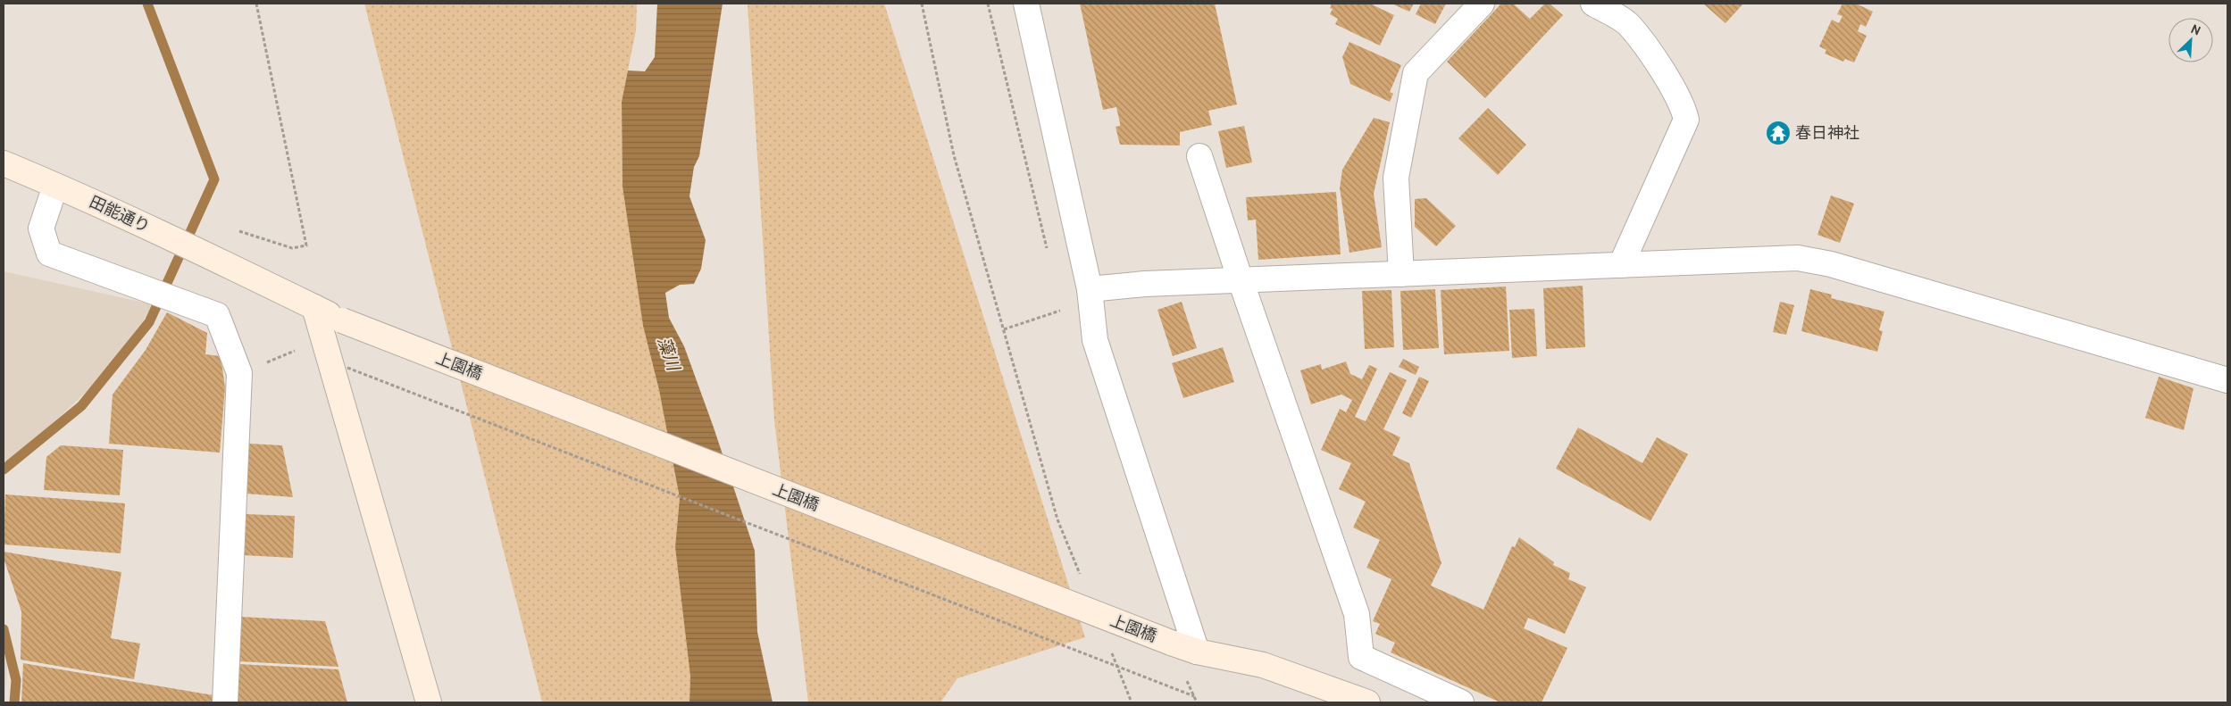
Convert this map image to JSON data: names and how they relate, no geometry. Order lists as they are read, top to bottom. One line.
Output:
{"streets":{"street":["田能通り","上園橋"]},"crossings":[["田能通り","上園橋"]],"water":["藻川"],"places":{"temple":["春日神社"]},"north":"top right"}
